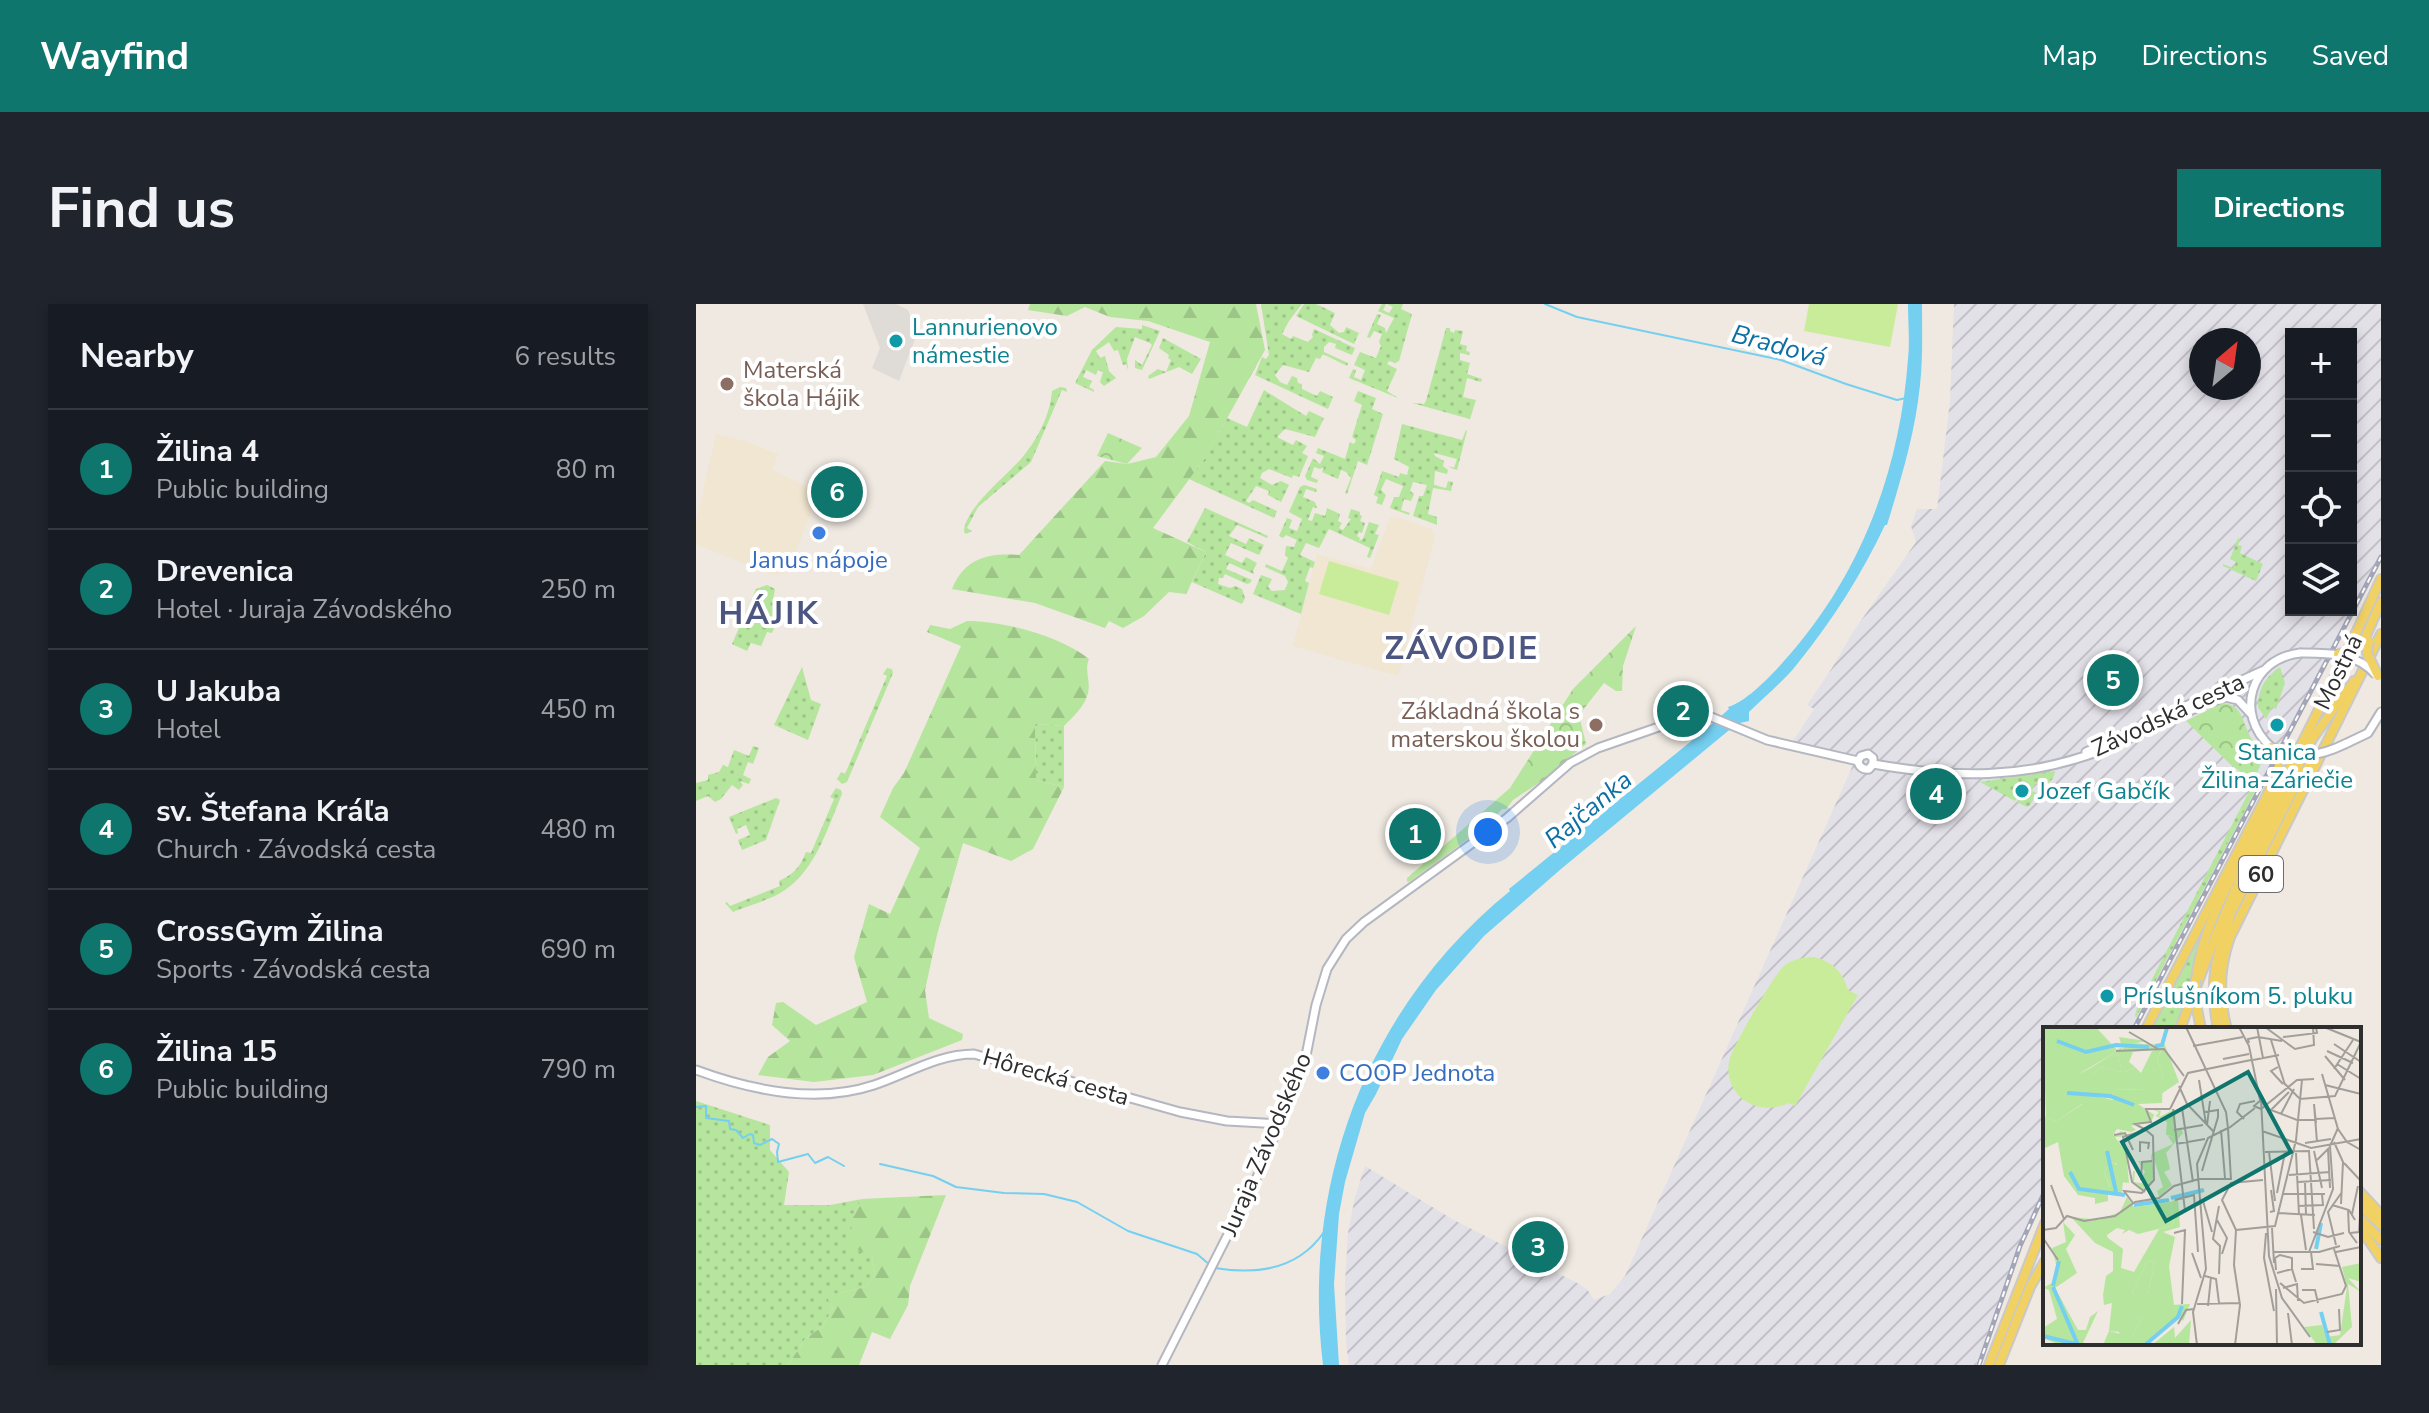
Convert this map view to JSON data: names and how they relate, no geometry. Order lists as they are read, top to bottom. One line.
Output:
{"streets":{"main road":["Mostná","60"],"street":["Závodská cesta","Hôrecká cesta","Juraja Závodského"]},"crossings":[["Závodská cesta","Juraja Závodského"],["Hôrecká cesta","Juraja Závodského"]],"districts":["HÁJIK","ZÁVODIE"],"water":["Bradová","Rajčanka"],"places":["Lannurienovo námestie","Materská škola Hájik","Janus nápoje","Základná škola s materskou školou","Stanica Žilina-Záriečie","Jozef Gabčík","Príslušníkom 5. pluku","COOP Jednota"],"north":"top right","page":{"header":"Wayfind","nav":["Map","Directions","Saved"],"buttons":"Directions","title":"Find us","heading":["Nearby","6 results"],"map_buttons":["+","−"],"list":[{"mark":"1","name":"Žilina 4","note":"Public building","value":"80 m"},{"mark":"2","name":"Drevenica","note":"Hotel · Juraja Závodského","value":"250 m"},{"mark":"3","name":"U Jakuba","note":"Hotel","value":"450 m"},{"mark":"4","name":"sv. Štefana Kráľa","note":"Church · Závodská cesta","value":"480 m"},{"mark":"5","name":"CrossGym Žilina","note":"Sports · Závodská cesta","value":"690 m"},{"mark":"6","name":"Žilina 15","note":"Public building","value":"790 m"}],"pins":["6","5","2","4","1","3"]}}
